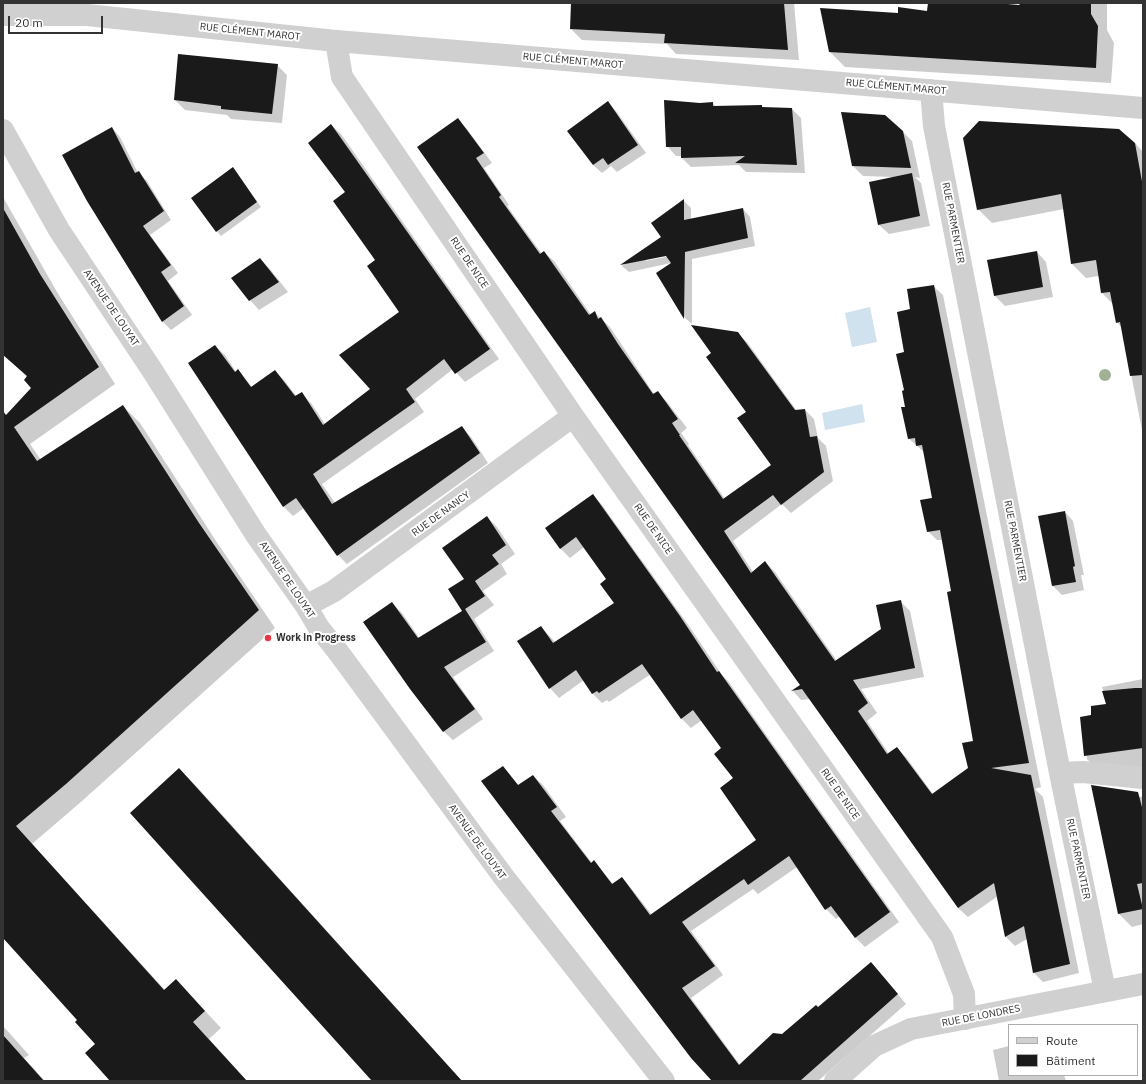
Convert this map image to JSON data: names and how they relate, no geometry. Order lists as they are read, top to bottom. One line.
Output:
{"streets":{"street":["RUE CLÉMENT MAROT","RUE PARMENTIER","RUE DE NICE","AVENUE DE LOUYAT","RUE DE NANCY","RUE DE LONDRES"]},"crossings":[["RUE CLÉMENT MAROT","RUE PARMENTIER"],["RUE CLÉMENT MAROT","RUE DE NICE"],["RUE PARMENTIER","RUE DE LONDRES"],["RUE DE NICE","RUE DE NANCY"],["RUE DE NICE","RUE DE LONDRES"],["AVENUE DE LOUYAT","RUE DE NANCY"]],"places":["Work in Progress"],"legend":["Route","Bâtiment"],"scale_bar":"20 m"}
